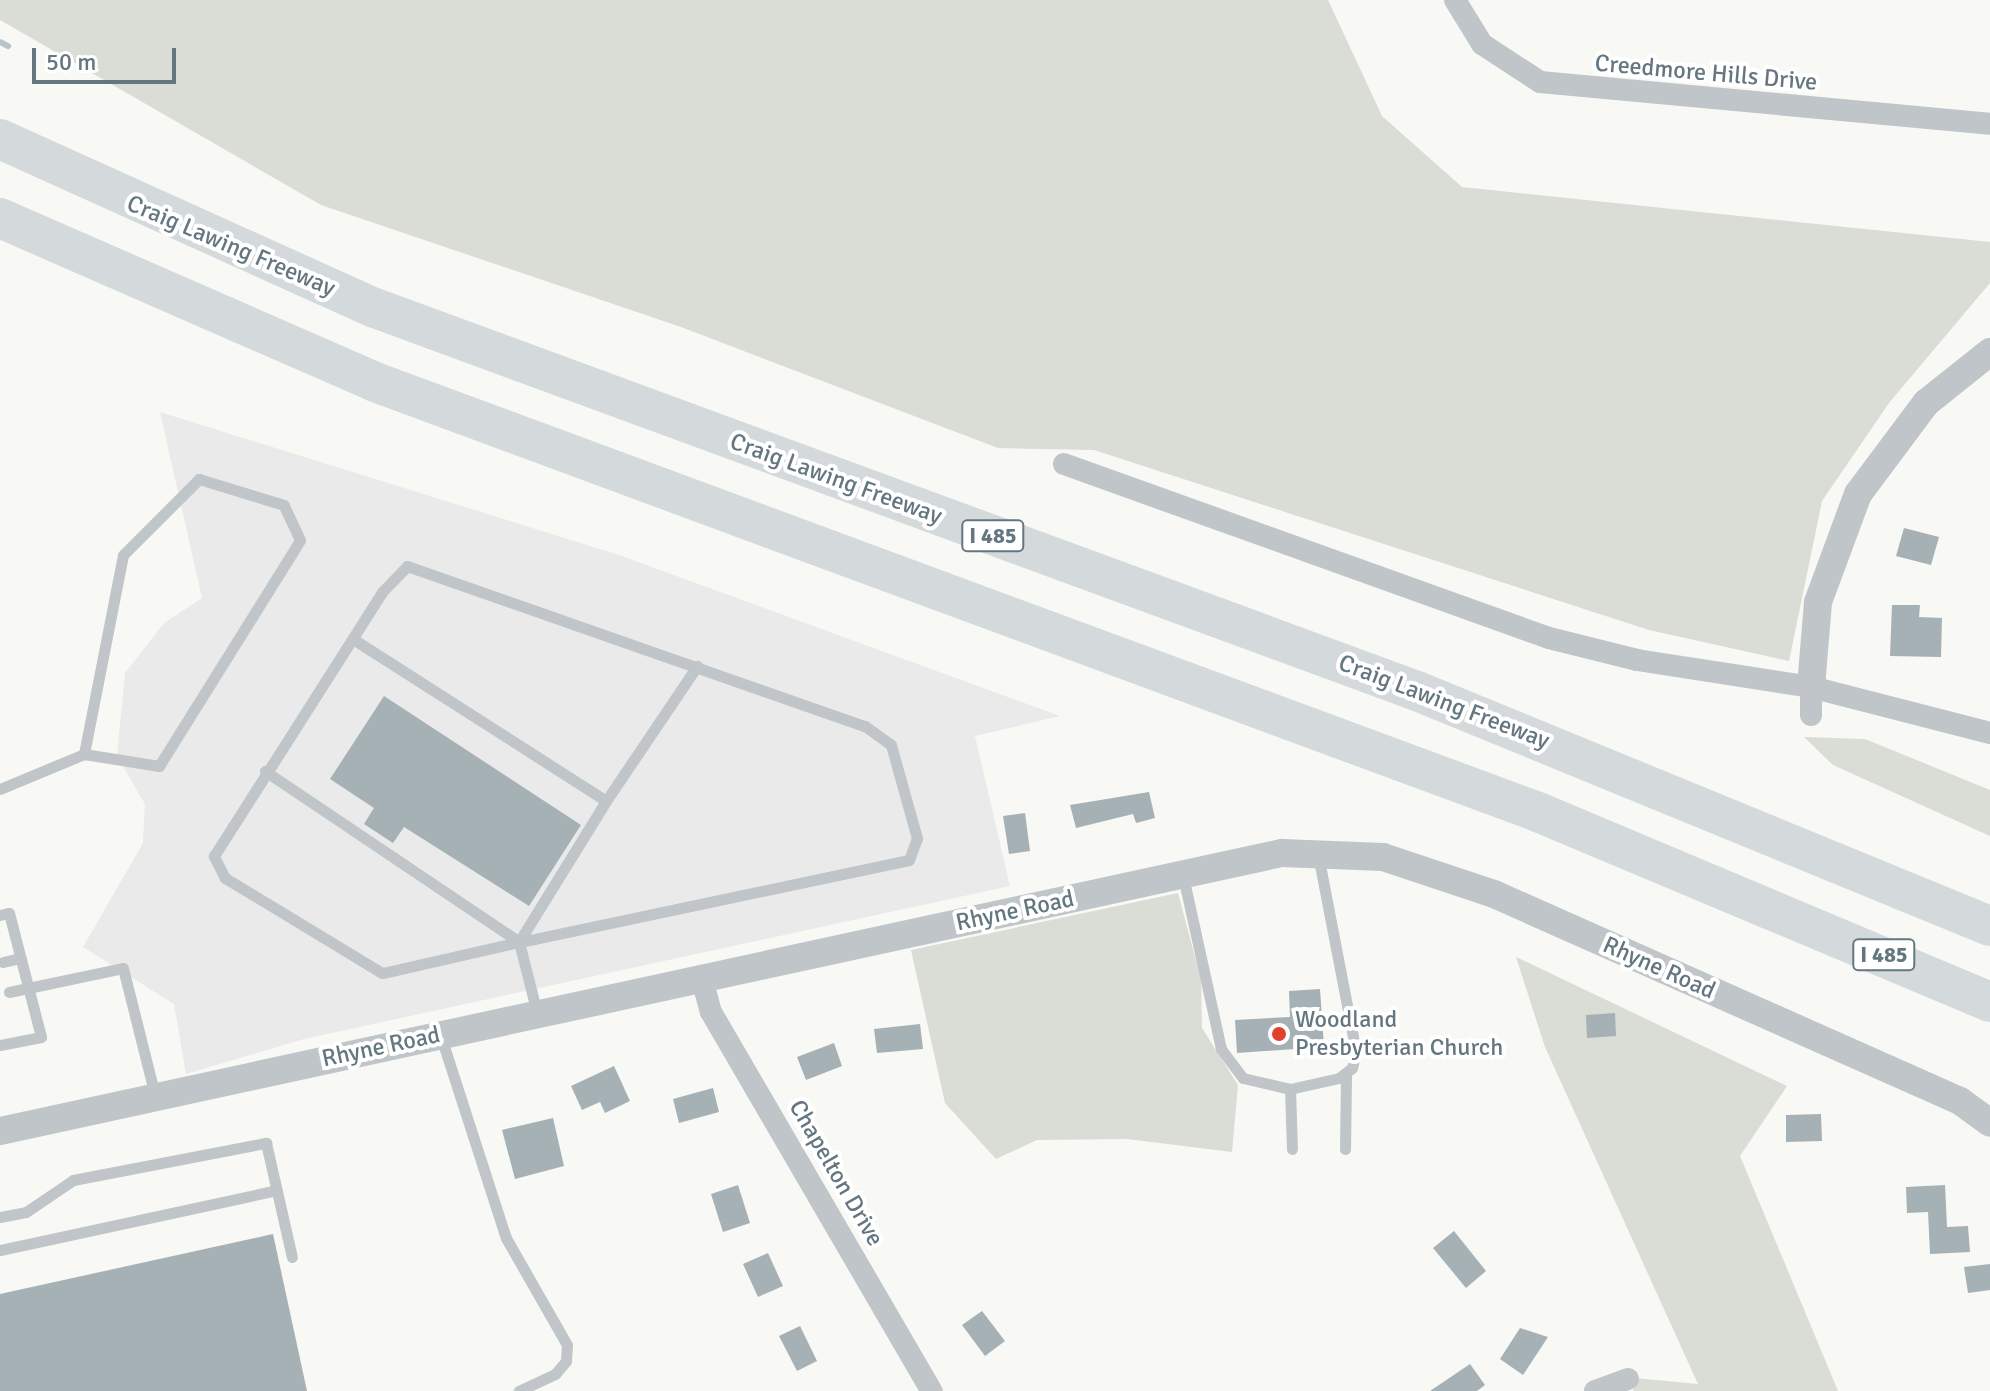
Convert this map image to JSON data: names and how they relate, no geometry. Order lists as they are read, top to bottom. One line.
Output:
{"streets":{"highway":["Craig Lawing Freeway","I 485"],"street":["Creedmore Hills Drive","Rhyne Road","Chapelton Drive"]},"crossings":[["Rhyne Road","Chapelton Drive"]],"places":["Woodland Presbyterian Church"],"scale_bar":"50 m"}
